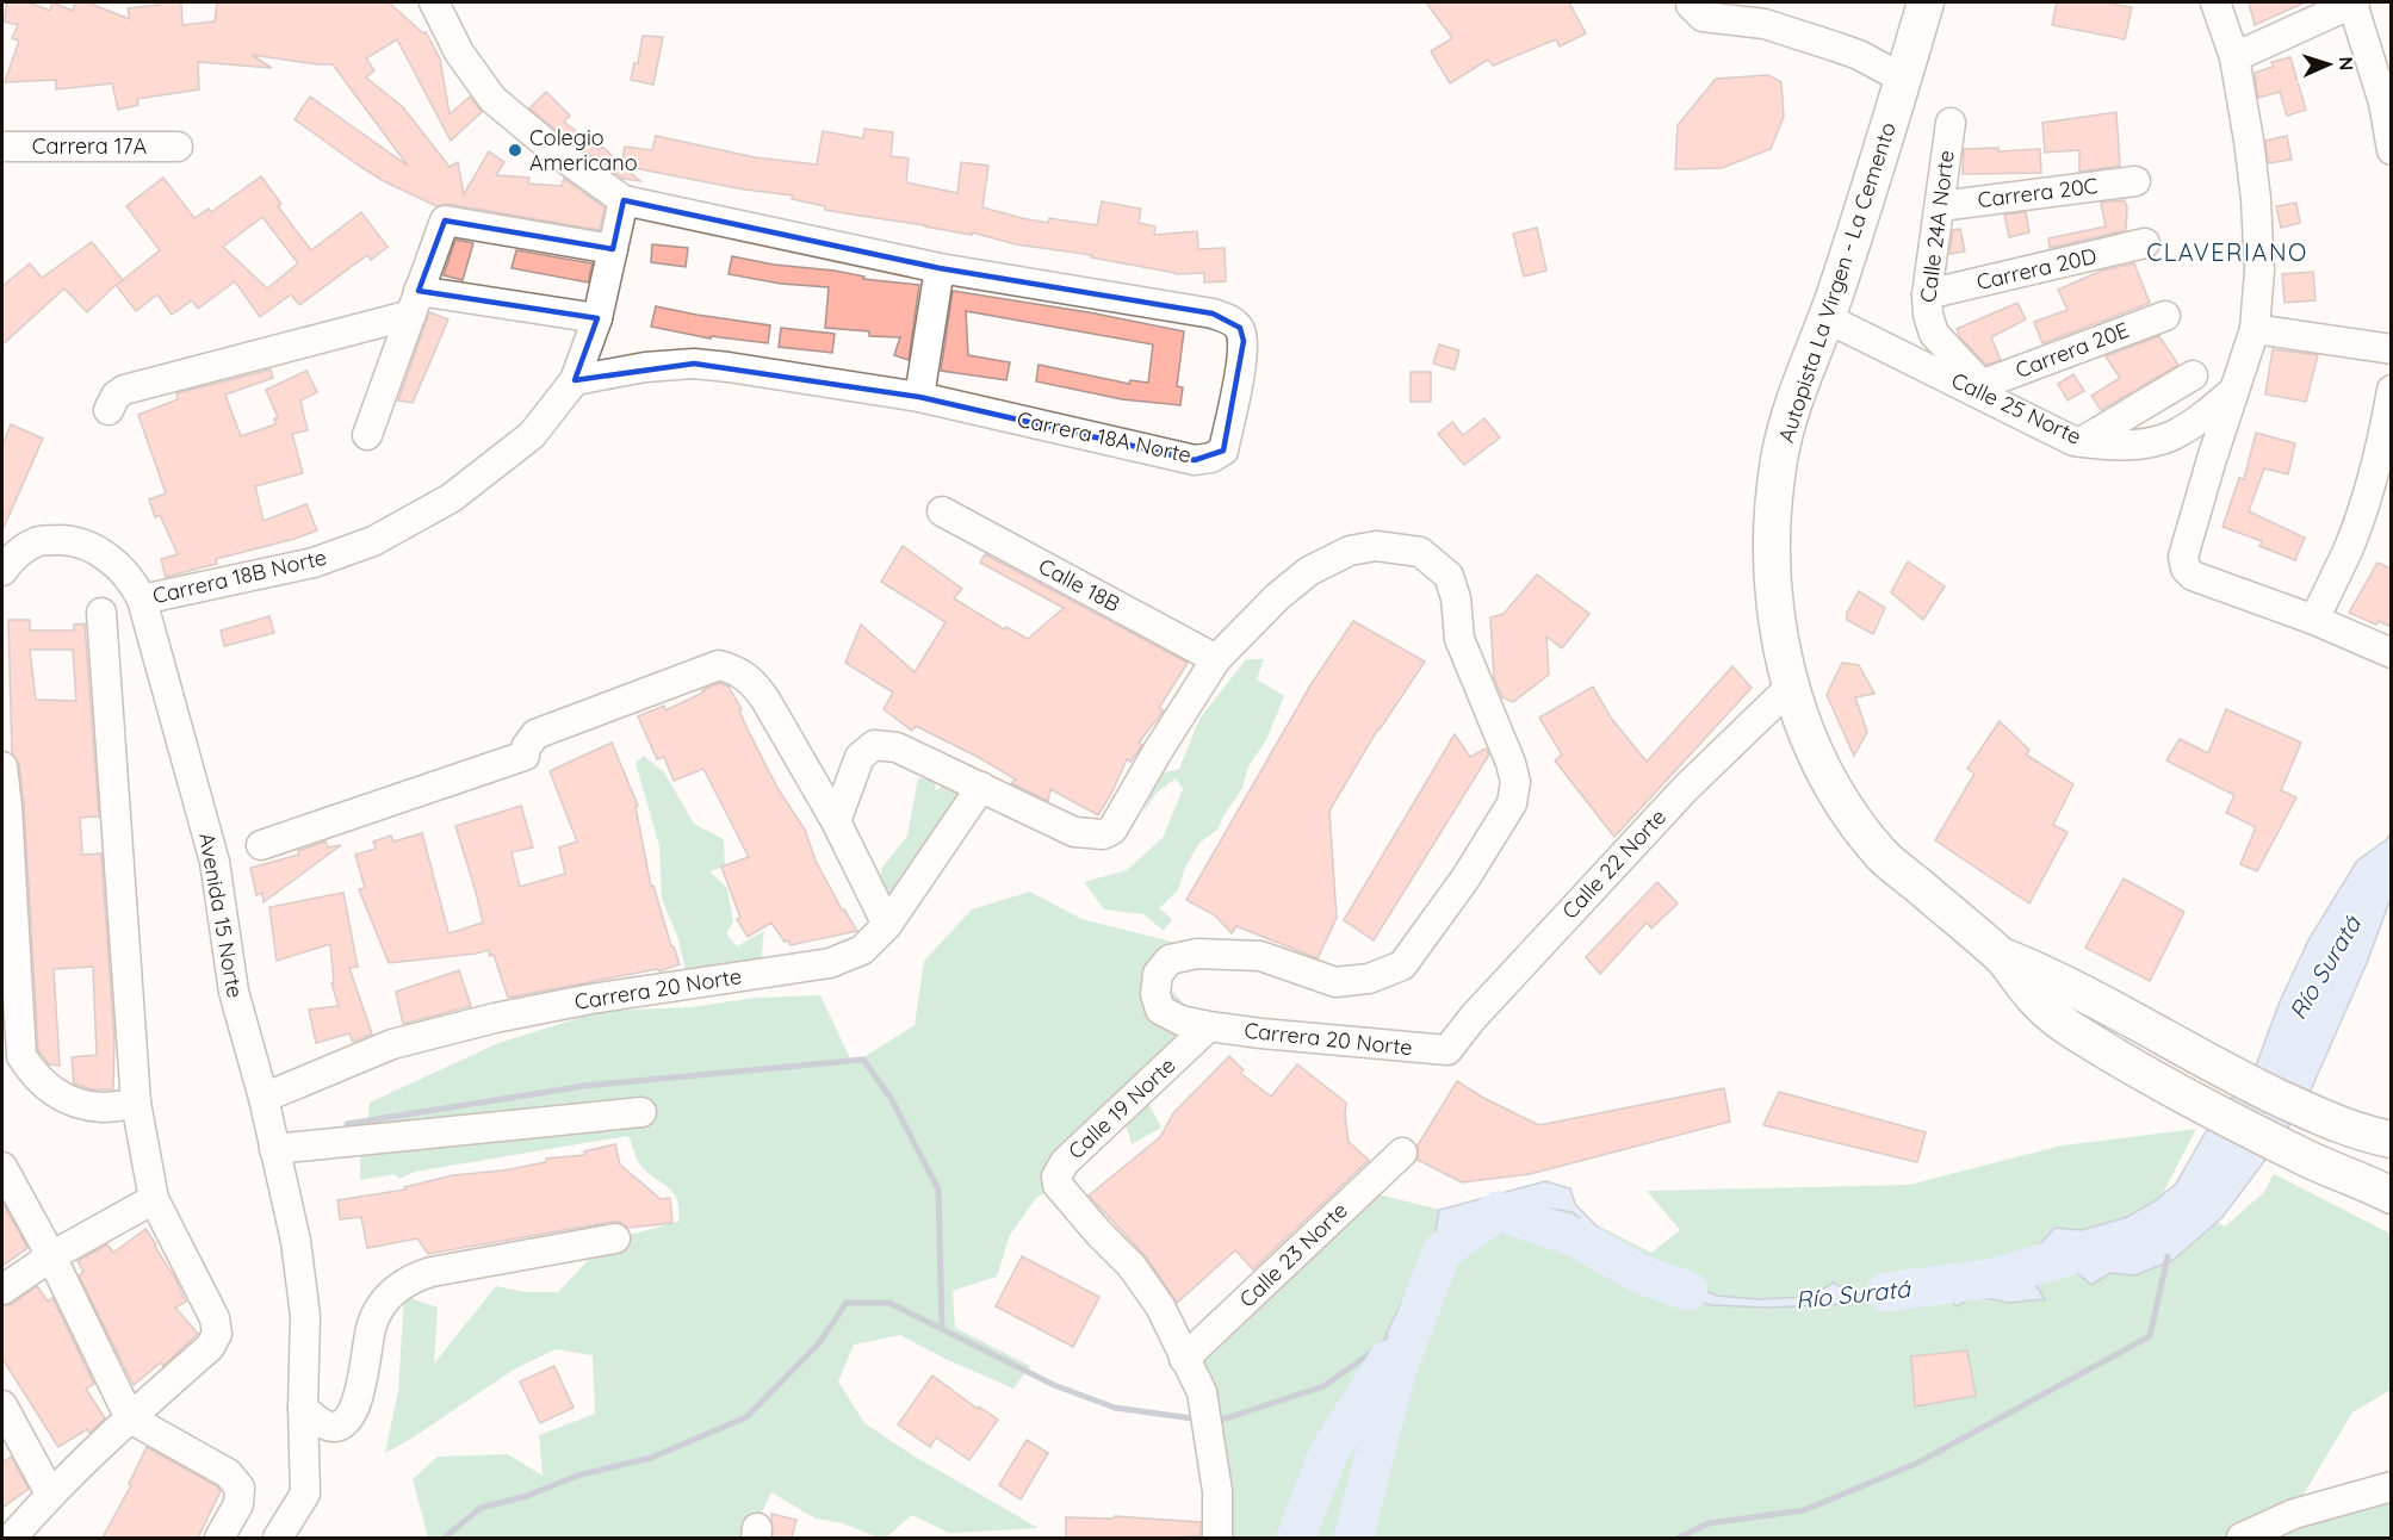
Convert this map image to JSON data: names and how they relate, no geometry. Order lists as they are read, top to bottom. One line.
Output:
{"streets":{"main road":["Autopista La Virgen - La Cemento"],"street":["Carrera 17A","Carrera 20C","Calle 24A Norte","Carrera 20D","Carrera 20E","Calle 25 Norte","Carrera 18A Norte","Carrera 18B Norte","Calle 18B","Calle 22 Norte","Avenida 15 Norte","Carrera 20 Norte","Calle 19 Norte","Calle 23 Norte"]},"crossings":[["Carrera 20C","Calle 24A Norte"],["Calle 24A Norte","Carrera 20D"],["Calle 24A Norte","Carrera 20E"],["Calle 24A Norte","Calle 25 Norte"],["Autopista La Virgen - La Cemento","Calle 25 Norte"],["Autopista La Virgen - La Cemento","Calle 22 Norte"],["Carrera 18A Norte","Carrera 18B Norte"],["Carrera 18B Norte","Avenida 15 Norte"],["Calle 18B","Carrera 20 Norte"],["Calle 22 Norte","Carrera 20 Norte"],["Avenida 15 Norte","Carrera 20 Norte"],["Carrera 20 Norte","Calle 19 Norte"],["Calle 19 Norte","Calle 23 Norte"]],"districts":["CLAVERIANO"],"water":["Río Suratá"],"places":["Colegio Americano"],"north":"right"}
